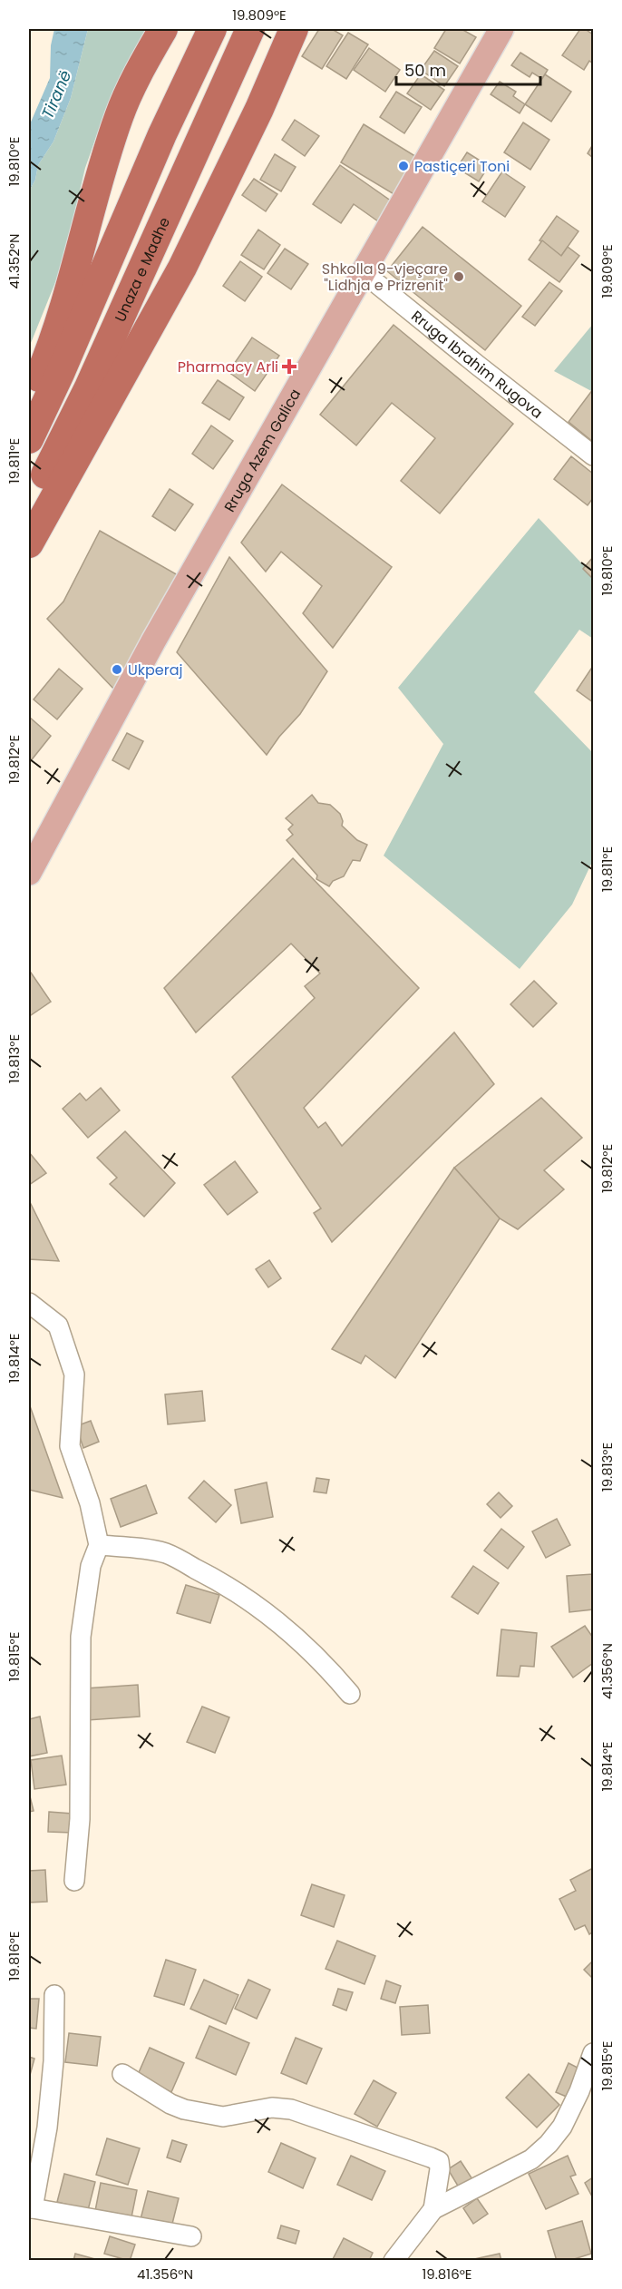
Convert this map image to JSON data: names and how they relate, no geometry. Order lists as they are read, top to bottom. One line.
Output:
{"streets":{"highway":["Unaza e Madhe"],"main road":["Rruga Azem Galica"],"street":["Rruga Ibrahim Rugova"]},"crossings":[["Rruga Ibrahim Rugova","Rruga Azem Galica"]],"water":["Tiranë"],"places":{"other":["Pastiçeri Toni","Shkolla 9-vjeçare \"Lidhja e Prizrenit\"","Ukperaj"],"health":["Pharmacy Arli"]},"scale_bar":"50 m","coordinates":["19.809°E","19.810°E","41.352°N","19.811°E","19.812°E","19.813°E","19.814°E","19.815°E","41.356°N","19.816°E"]}
